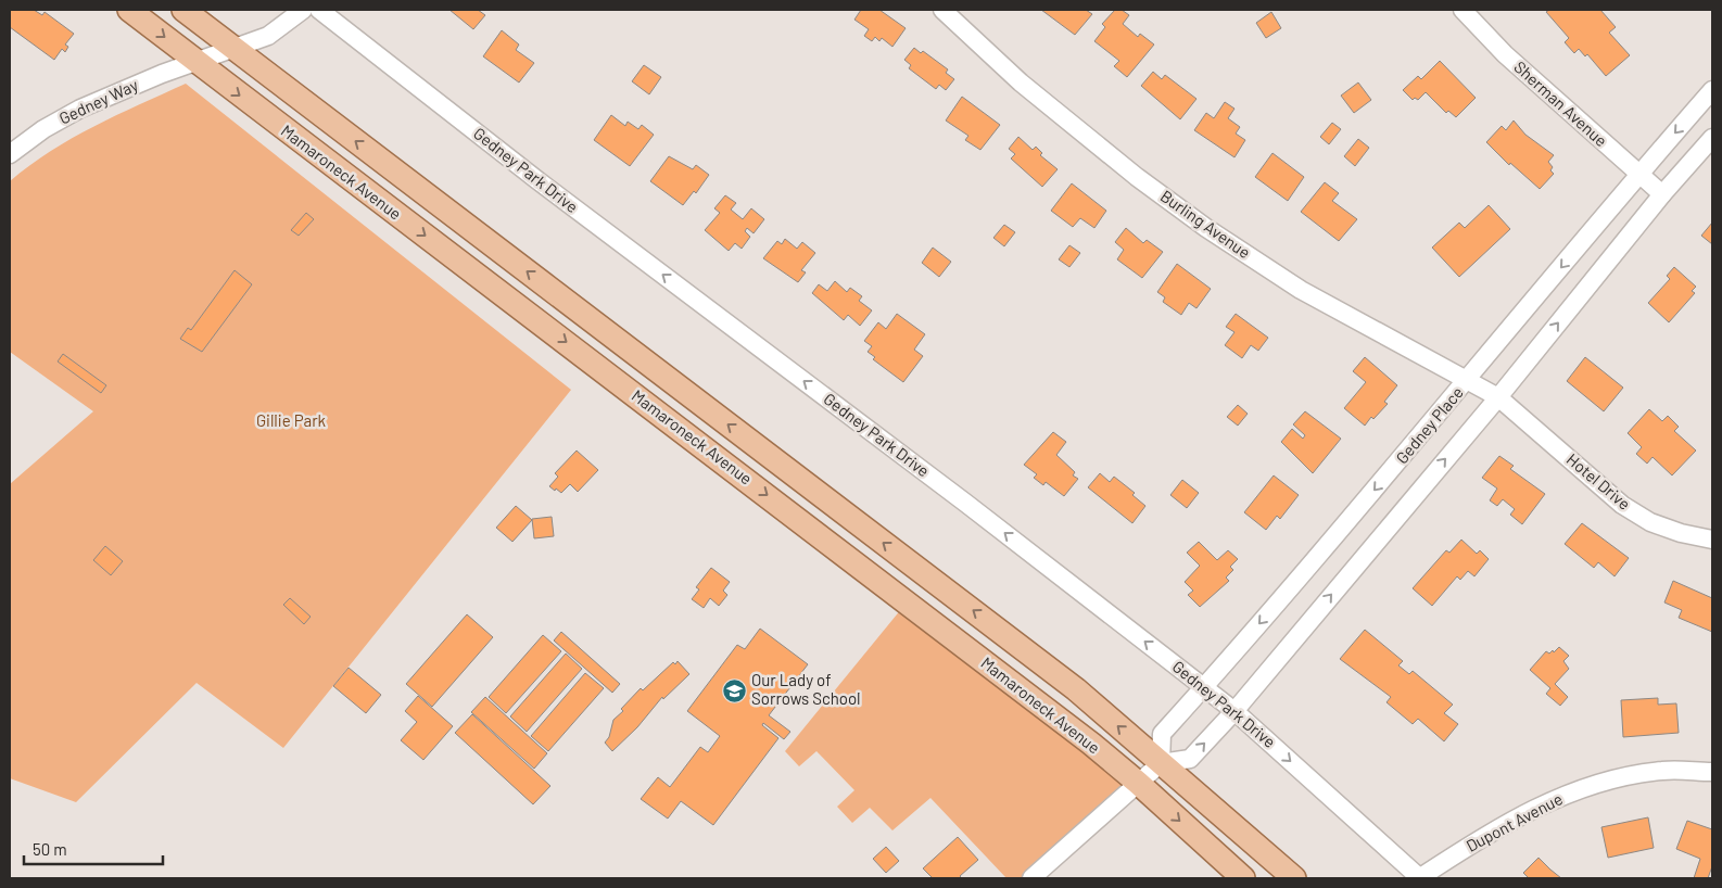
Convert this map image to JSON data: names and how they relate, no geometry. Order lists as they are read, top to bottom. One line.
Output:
{"streets":{"main road":["Mamaroneck Avenue"],"street":["Gedney Way","Sherman Avenue","Gedney Park Drive","Burling Avenue","Gedney Place","Hotel Drive","Dupont Avenue"]},"crossings":[["Gedney Way","Mamaroneck Avenue"],["Sherman Avenue","Gedney Place"],["Gedney Park Drive","Gedney Place"],["Gedney Park Drive","Dupont Avenue"],["Mamaroneck Avenue","Gedney Place"],["Burling Avenue","Gedney Place"],["Burling Avenue","Hotel Drive"],["Gedney Place","Hotel Drive"]],"parks":["Gillie Park"],"places":{"school or university":["Our Lady of Sorrows School"]},"scale_bar":"50 m"}
